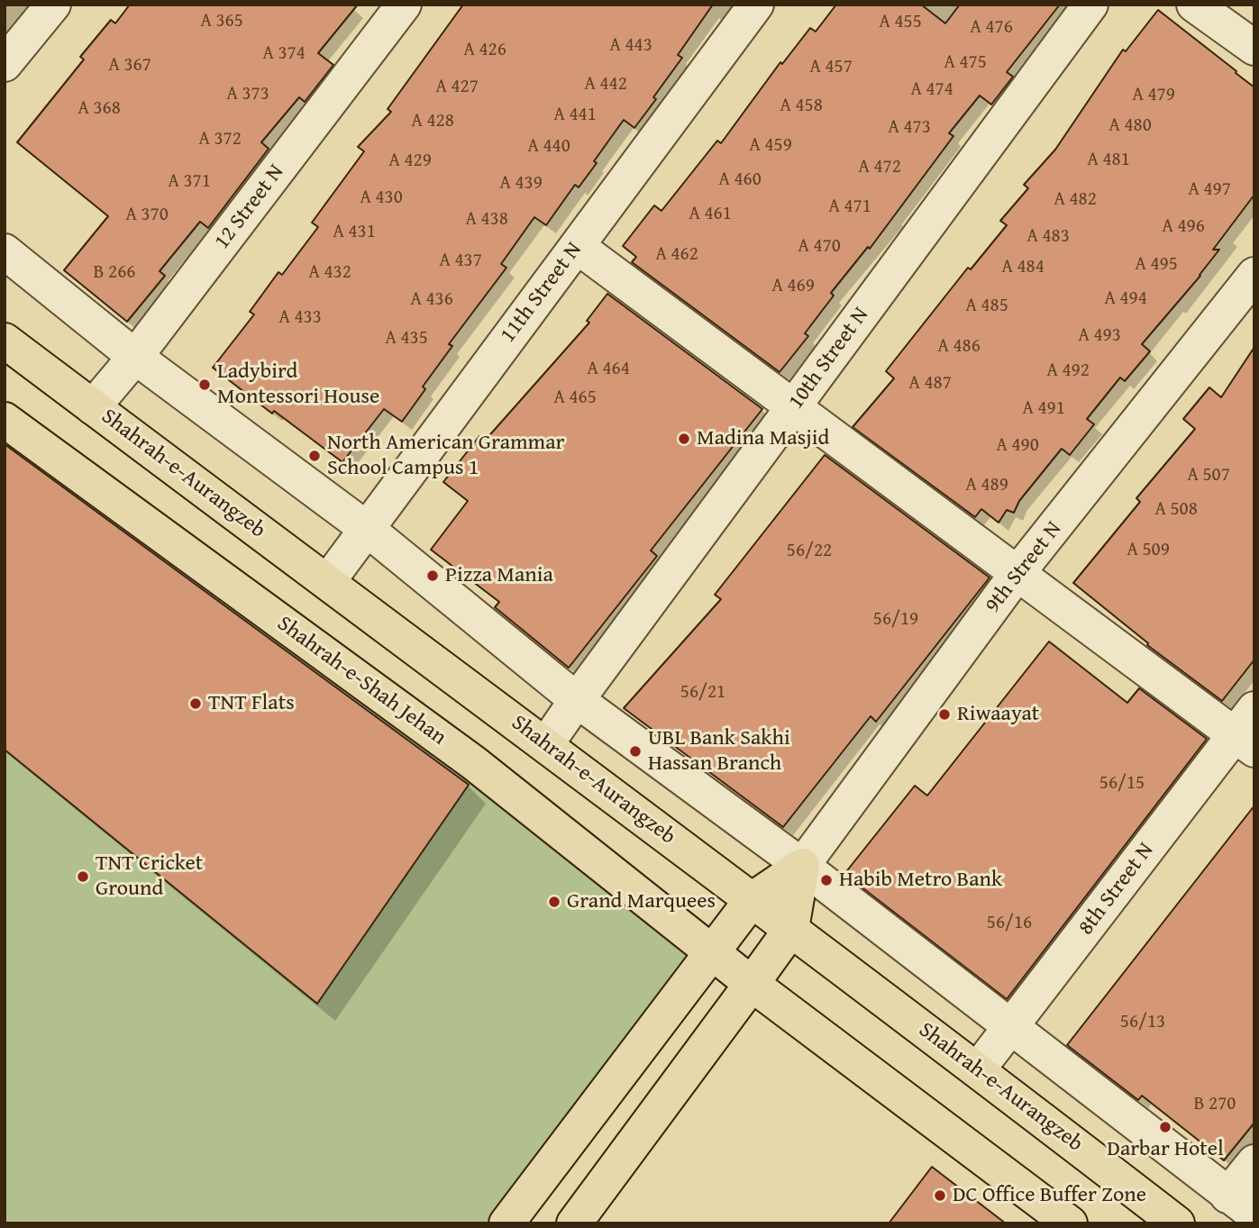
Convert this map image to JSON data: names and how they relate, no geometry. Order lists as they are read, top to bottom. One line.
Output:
{"streets":{"main road":["Shahrah-e-Aurangzeb","Shahrah-e-Shah Jehan"],"street":["12 Street N","11th Street N","10th Street N","9th Street N","8th Street N"]},"crossings":[["12 Street N","Shahrah-e-Aurangzeb"],["11th Street N","Shahrah-e-Aurangzeb"],["10th Street N","Shahrah-e-Aurangzeb"],["Shahrah-e-Aurangzeb","8th Street N"]],"places":["Ladybird Montessori House","Madina Masjid","North American Grammar School Campus 1","Pizza Mania","TNT Flats","Riwaayat","UBL Bank Sakhi Hassan Branch","TNT Cricket Ground","Habib Metro Bank","Grand Marquees","Darbar Hotel","DC Office Buffer Zone"],"house_numbers":["A 365","A 455","A 476","A 443","A 426","A 374","A 475","A 367","A 457","A 442","A 427","A 474","A 373","A 479","A 458","A 368","A 441","A 428","A 480","A 473","A 372","A 459","A 440","A 481","A 429","A 472","A 460","A 371","A 439","A 497","A 430","A 482","A 471","A 461","A 370","A 438","A 496","A 431","A 483","A 470","A 462","A 437","A 495","A 484","B 266","A 432","A 469","A 494","A 436","A 485","A 433","A 493","A 435","A 486","A 464","A 492","A 487","A 465","A 491","A 490","A 507","A 489","A 508","A 509","56/22","56/19","56/21","56/15","56/16","56/13","B 270"]}
